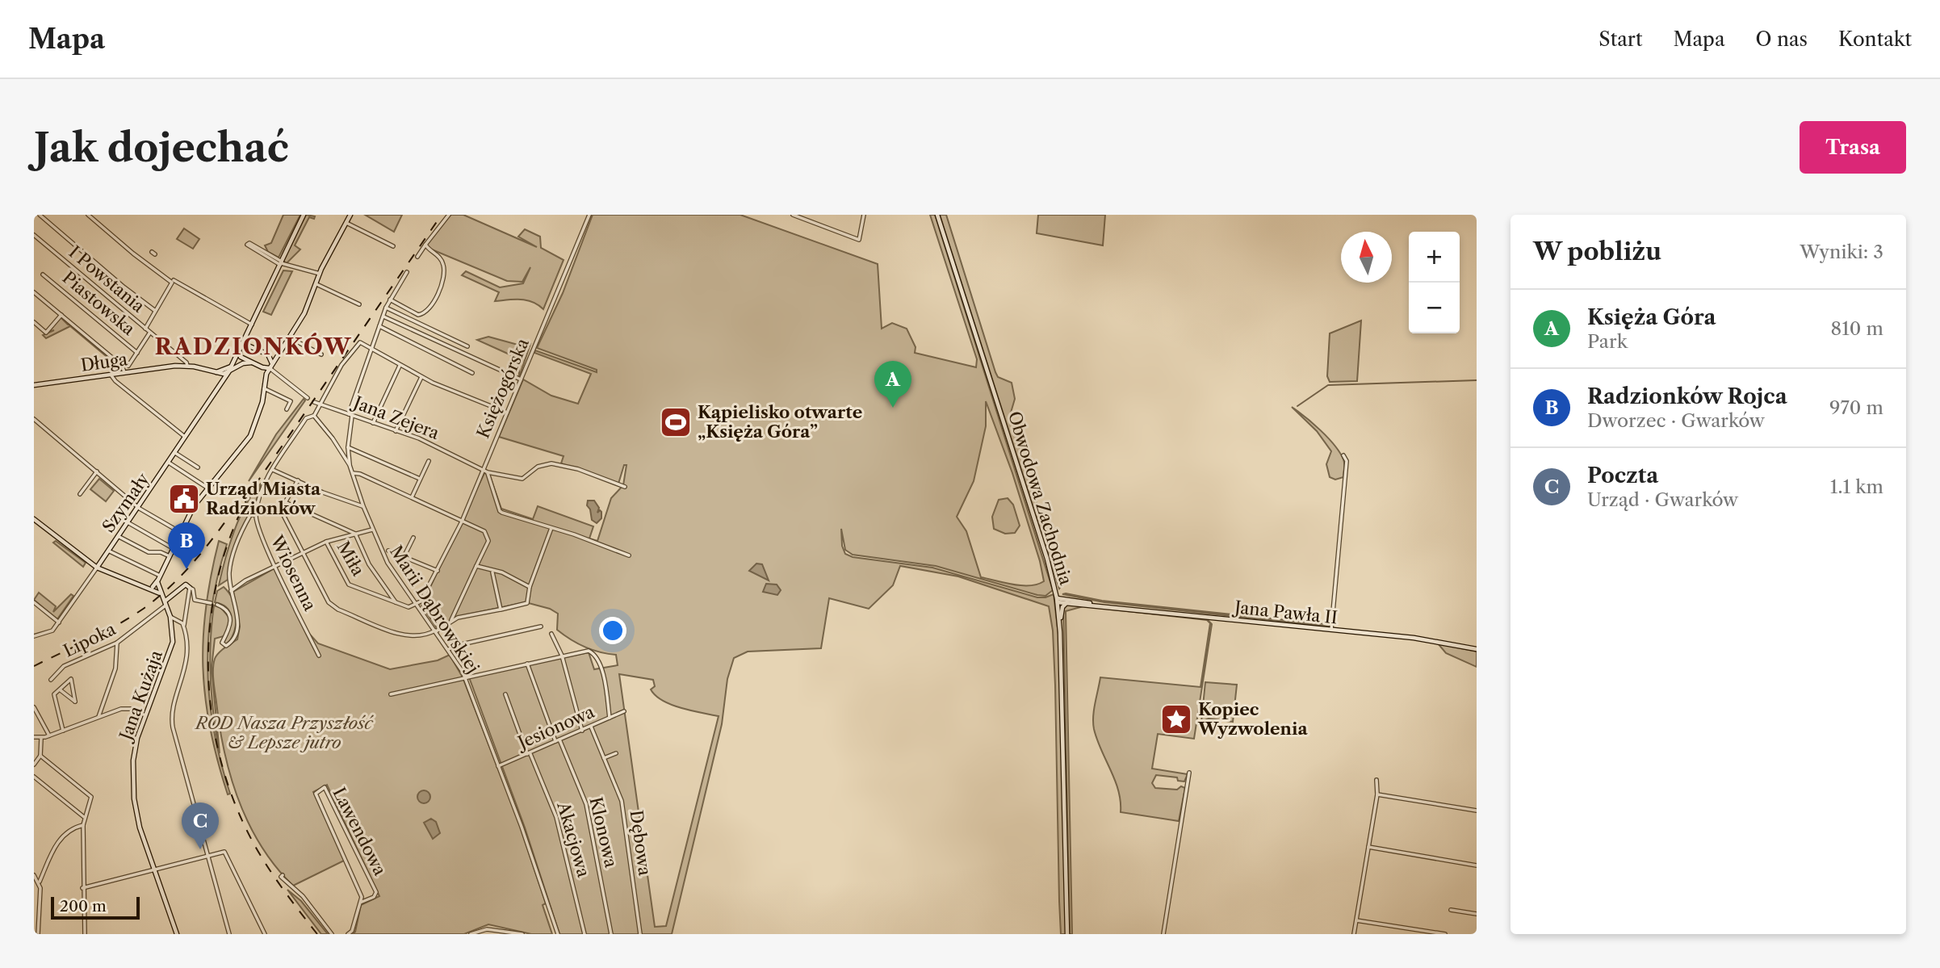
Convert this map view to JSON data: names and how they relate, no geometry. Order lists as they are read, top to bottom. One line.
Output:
{"streets":{"street":["I Powstania","Piastowska","Długa","Księżogórska","Jana Zejera","Obwodowa Zachodnia","Szymały","Miła","Wiosenna","Marii Dąbrowskiej","Jana Pawła II","Lipoka","Jana Kużaja","Jesionowa","Lawendowa","Klonowa","Akacjowa","Dębowa"]},"crossings":[["I Powstania","Długa"],["Długa","Szymały"],["Księżogórska","Jana Zejera"],["Księżogórska","Miła"],["Księżogórska","Marii Dąbrowskiej"],["Obwodowa Zachodnia","Jana Pawła II"],["Miła","Marii Dąbrowskiej"],["Marii Dąbrowskiej","Jesionowa"],["Lipoka","Jana Kużaja"],["Jesionowa","Klonowa"],["Jesionowa","Akacjowa"],["Jesionowa","Dębowa"]],"districts":["RADZIONKÓW"],"parks":["ROD Nasza Przyszłość & Lepsze jutro"],"places":{"sports":["Kąpielisko otwarte „Księża Góra”"],"public building":["Urząd Miasta Radzionków"],"place":["Kopiec Wyzwolenia"]},"scale_bar":"200 m","north":"top","page":{"header":"Mapa","nav":["Start","Mapa","O nas","Kontakt"],"buttons":"Trasa","title":"Jak dojechać","heading":["W pobliżu","Wyniki: 3"],"map_buttons":["+","−"],"list":[{"mark":"A","name":"Księża Góra","note":"Park","value":"810 m"},{"mark":"B","name":"Radzionków Rojca","note":"Dworzec · Gwarków","value":"970 m"},{"mark":"C","name":"Poczta","note":"Urząd · Gwarków","value":"1.1 km"}],"pins":["A","B","C"],"scale":"200 m"}}
